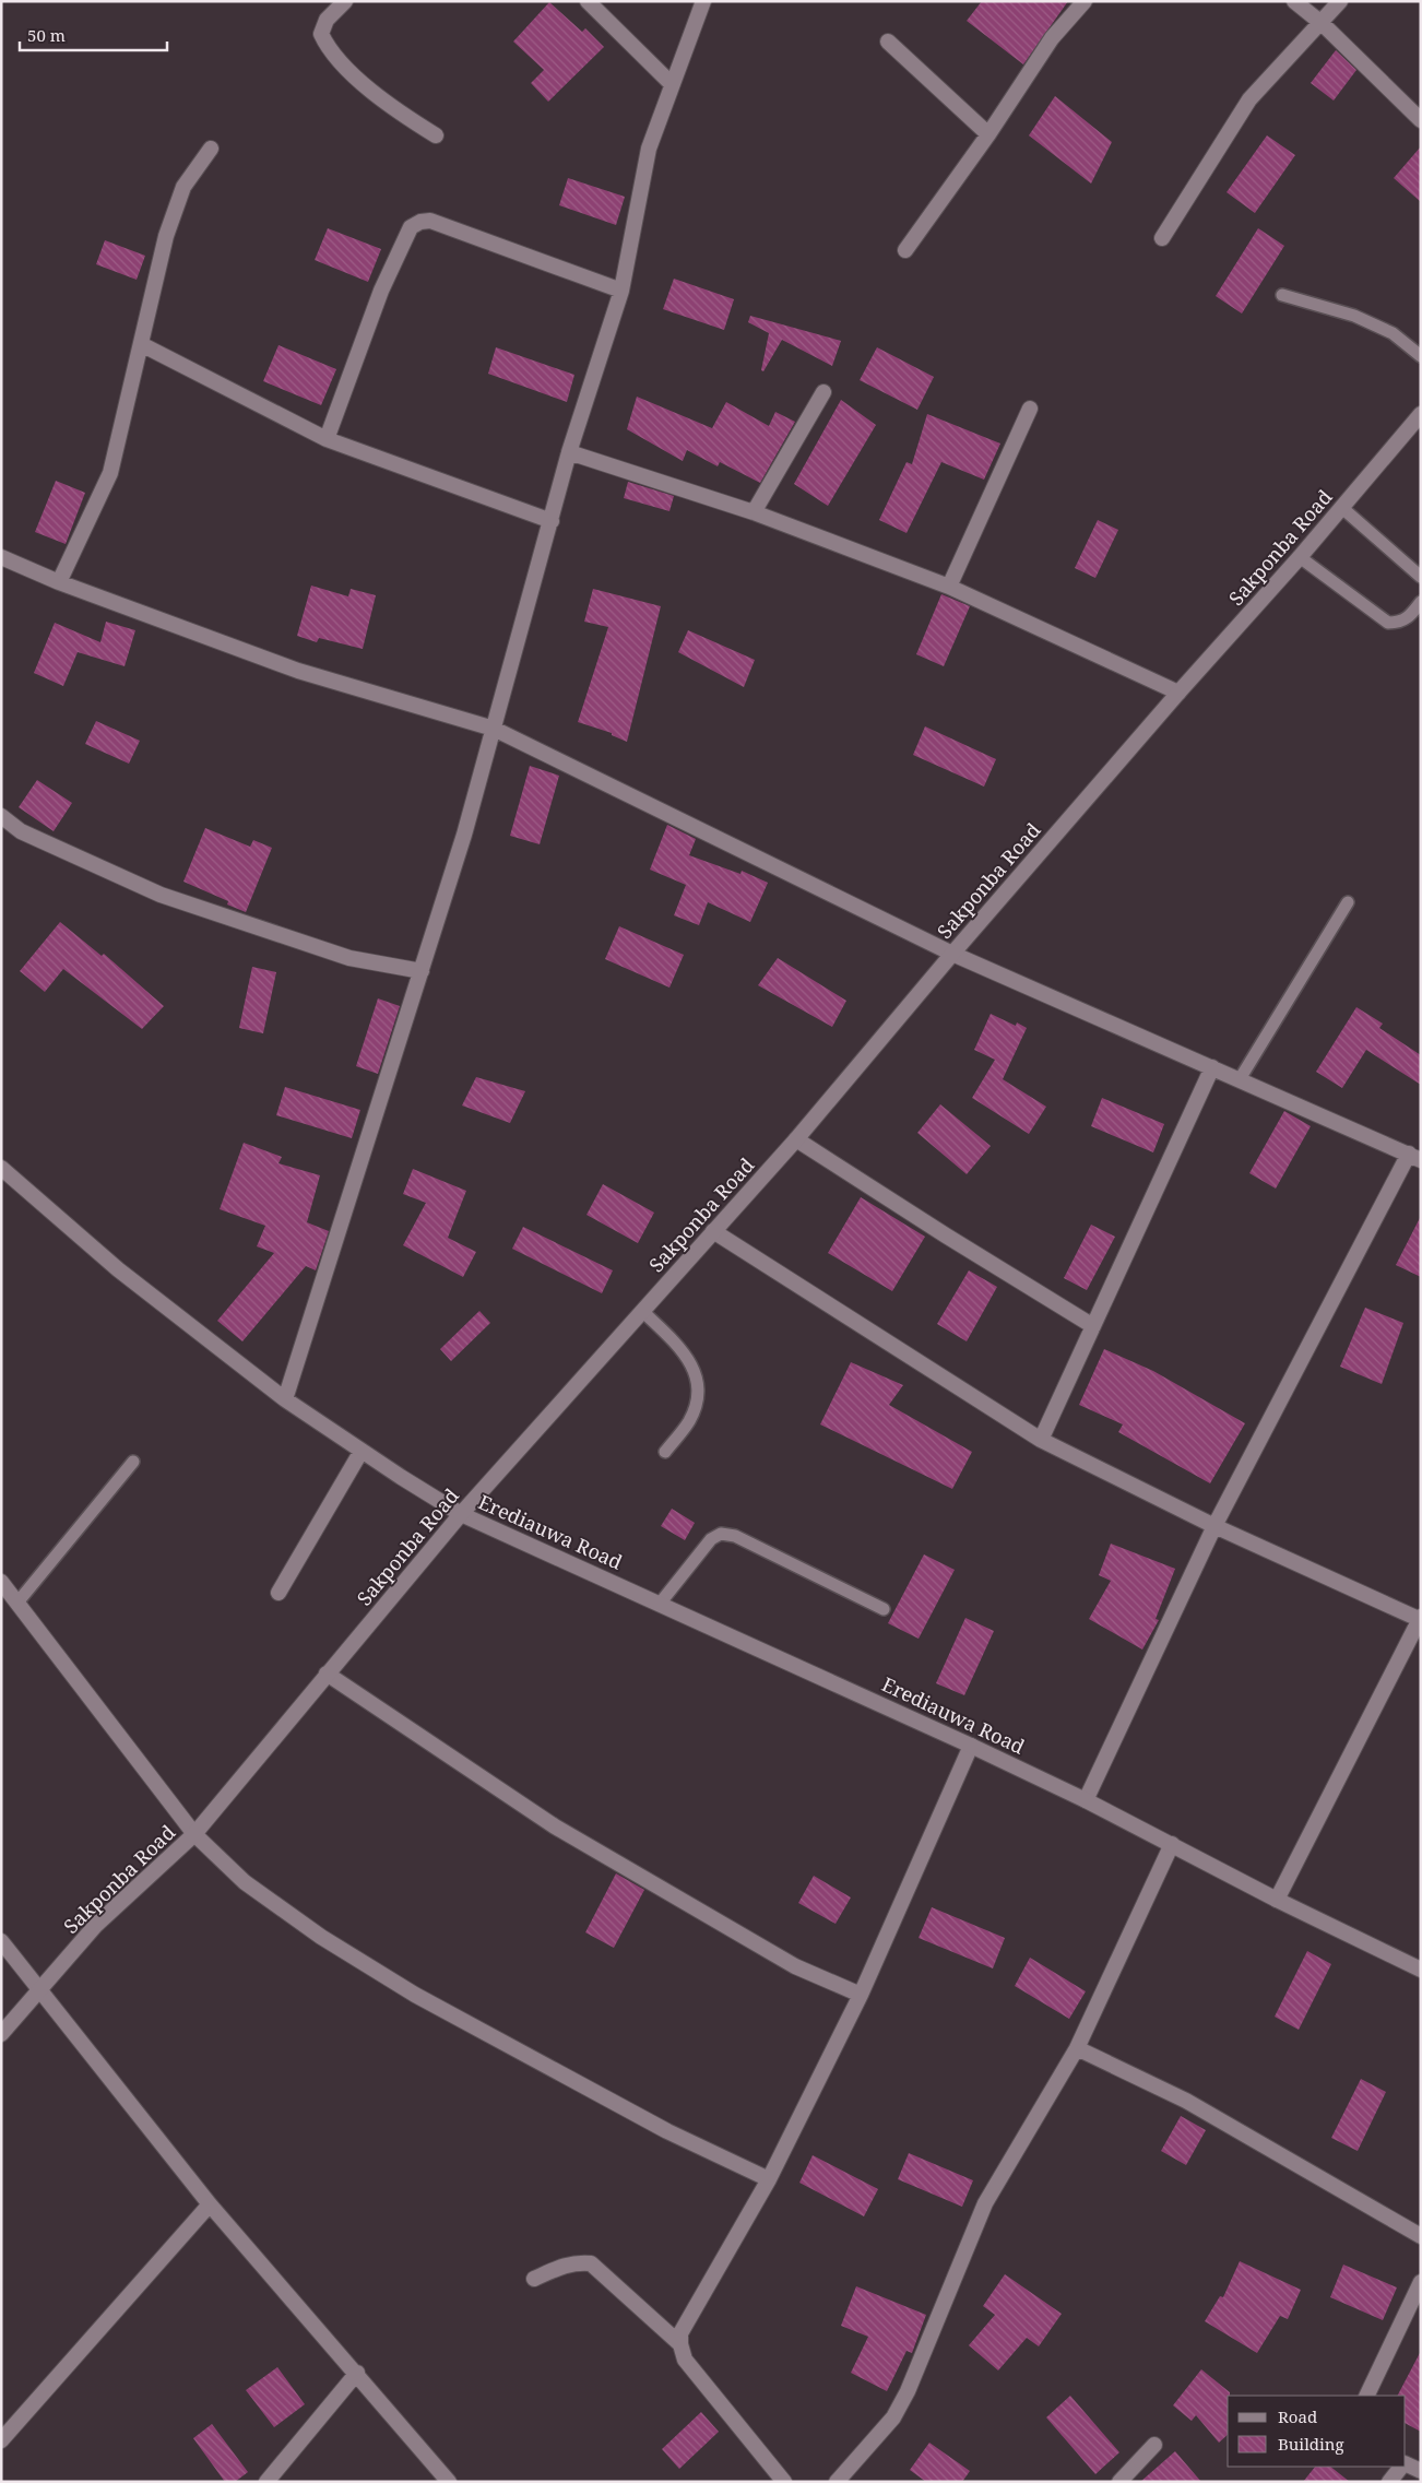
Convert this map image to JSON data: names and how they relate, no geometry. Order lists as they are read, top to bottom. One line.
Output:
{"streets":{"street":["Sakponba Road","Erediauwa Road"]},"crossings":[["Sakponba Road","Erediauwa Road"]],"legend":["Road","Building"],"scale_bar":"50 m"}
